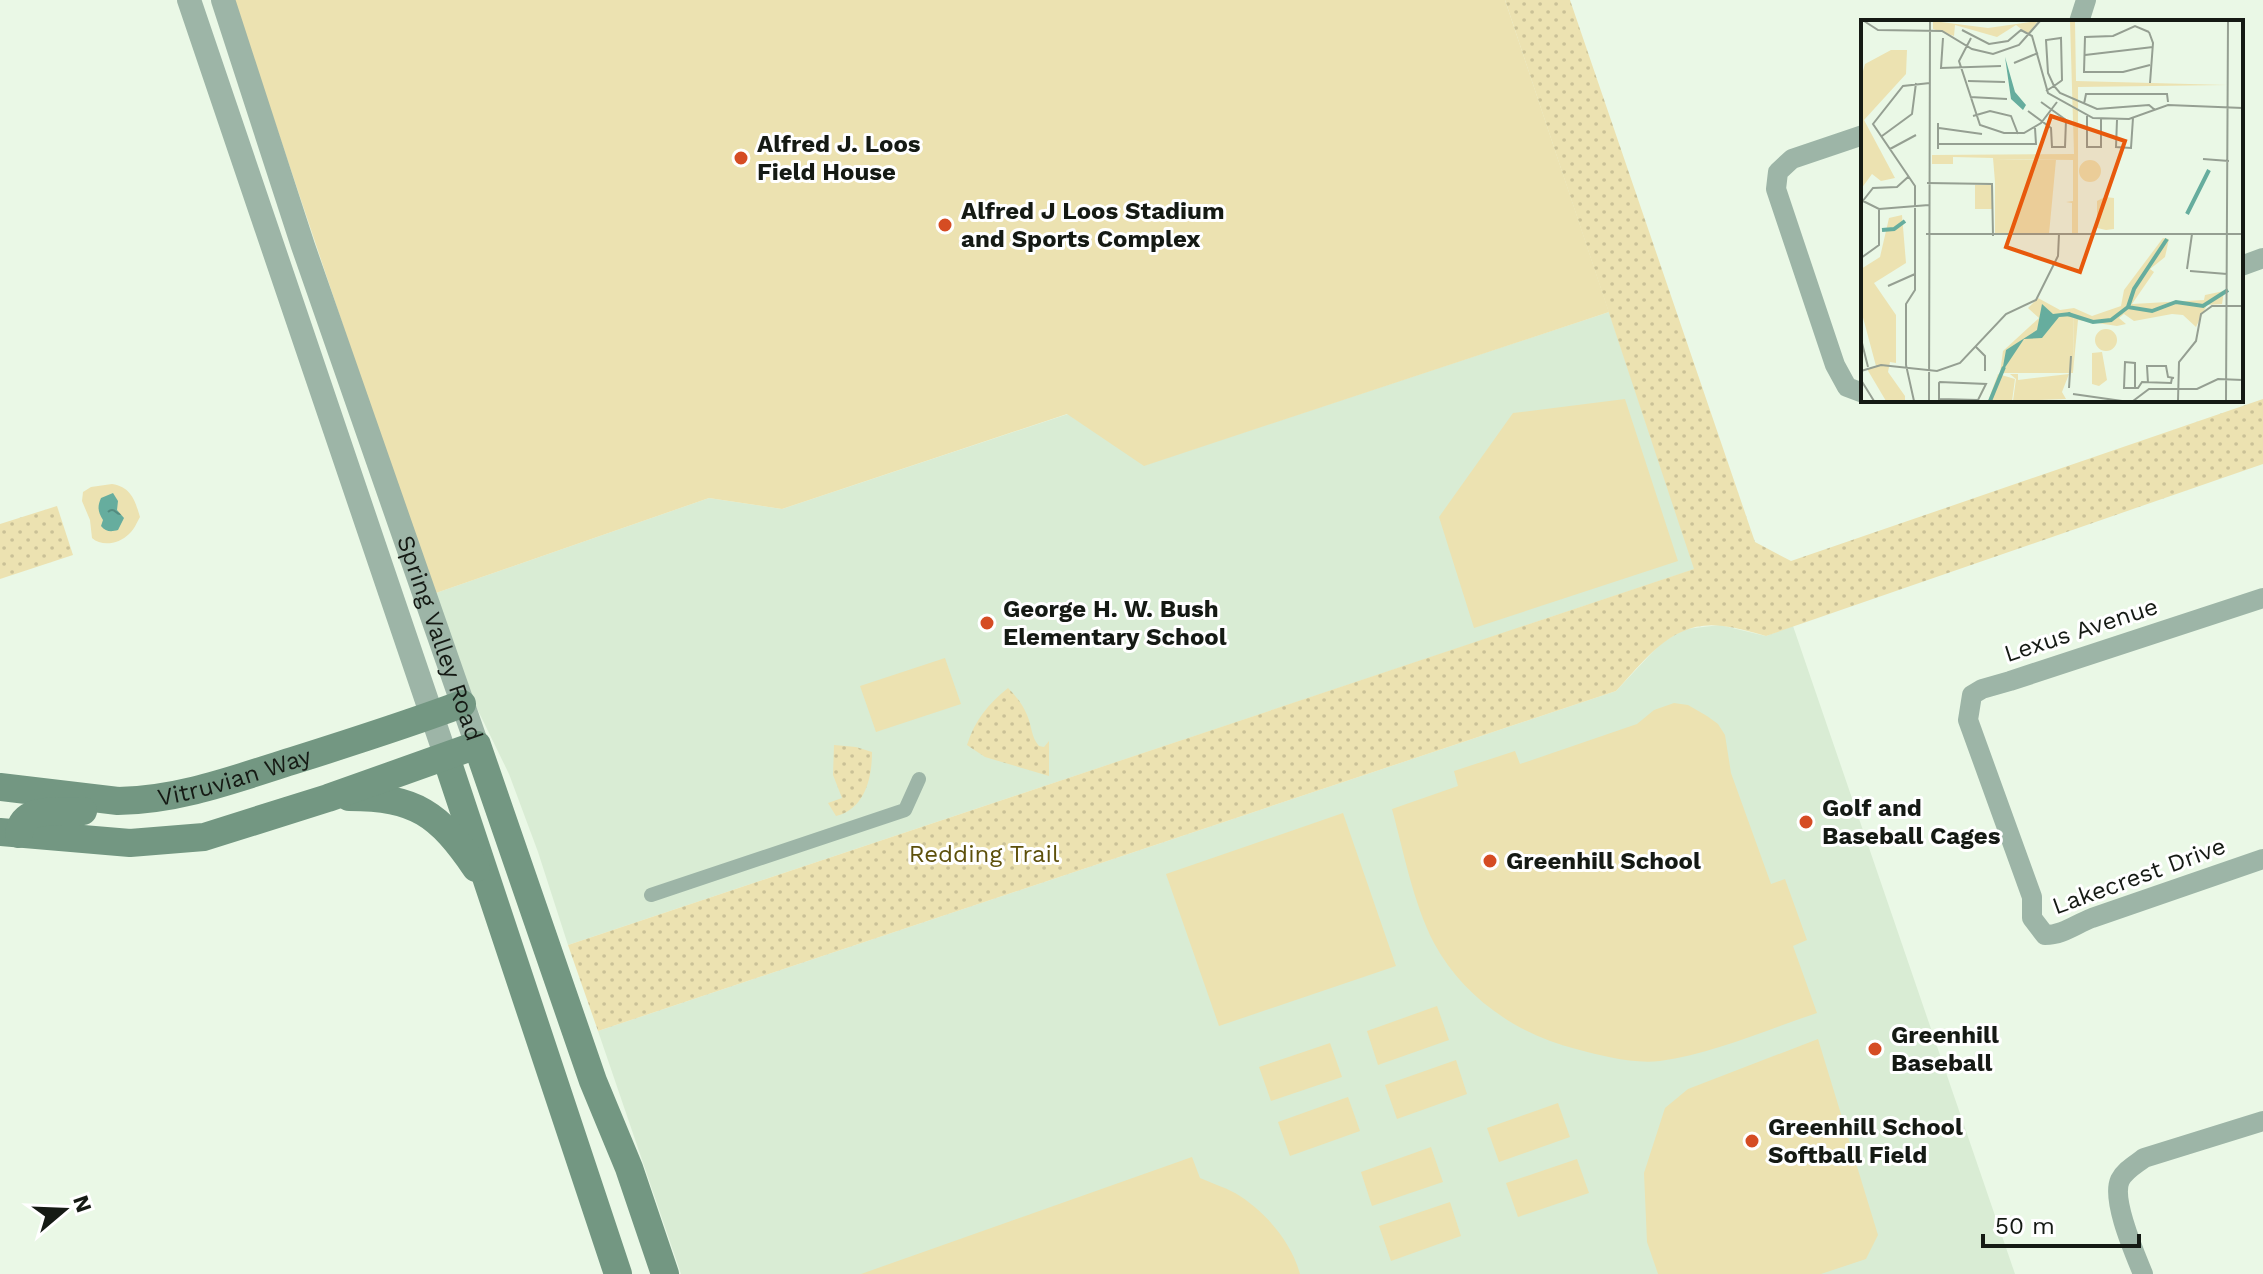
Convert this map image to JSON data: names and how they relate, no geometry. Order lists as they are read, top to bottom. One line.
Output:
{"streets":{"main road":["Spring Valley Road","Vitruvian Way"],"street":["Lexus Avenue","Lakecrest Drive"]},"crossings":[["Lexus Avenue","Lakecrest Drive"],["Spring Valley Road","Vitruvian Way"]],"parks":["Redding Trail"],"places":["Alfred J. Loos Field House","Alfred J Loos Stadium and Sports Complex","George H. W. Bush Elementary School","Golf and Baseball Cages","Greenhill School","Greenhill Baseball","Greenhill School Softball Field"],"scale_bar":"50 m","north":"right"}
